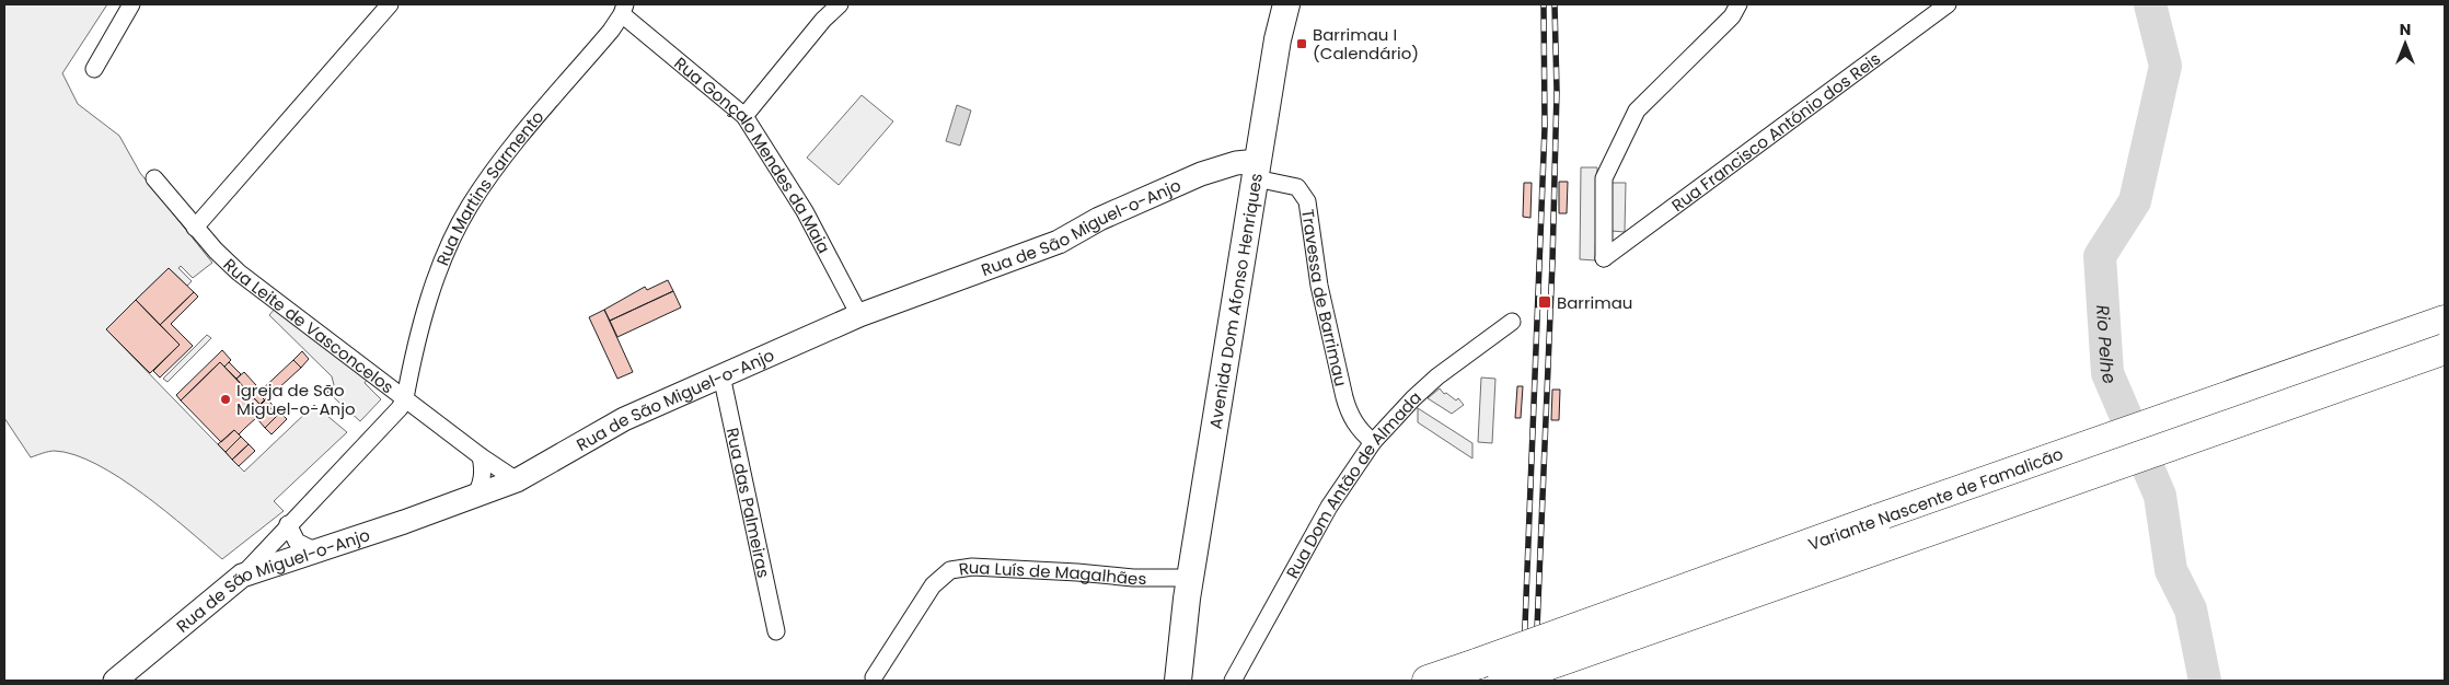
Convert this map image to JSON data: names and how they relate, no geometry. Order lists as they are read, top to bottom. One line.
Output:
{"streets":{"highway":["Variante Nascente de Famalicão"],"main road":["Avenida Dom Afonso Henriques"],"street":["Rua Francisco António dos Reis","Rua Gonçalo Mendes da Maia","Rua Martins Sarmento","Rua de São Miguel-o-Anjo","Travessa de Barrimau","Rua Leite de Vasconcelos","Rua Dom Antão de Almada","Rua das Palmeiras","Rua Luís de Magalhães"]},"crossings":[["Rua Gonçalo Mendes da Maia","Rua Martins Sarmento"],["Rua Gonçalo Mendes da Maia","Rua de São Miguel-o-Anjo"],["Rua Martins Sarmento","Rua Leite de Vasconcelos"],["Rua de São Miguel-o-Anjo","Travessa de Barrimau"],["Rua de São Miguel-o-Anjo","Avenida Dom Afonso Henriques"],["Rua de São Miguel-o-Anjo","Rua Leite de Vasconcelos"],["Rua de São Miguel-o-Anjo","Rua das Palmeiras"],["Travessa de Barrimau","Avenida Dom Afonso Henriques"],["Travessa de Barrimau","Rua Dom Antão de Almada"],["Avenida Dom Afonso Henriques","Rua Luís de Magalhães"]],"water":["Rio Pelhe"],"places":{"transit":["Barrimau I (Calendário)","Barrimau"],"other":["Igreja de São Miguel-o-Anjo"]},"north":"top"}
